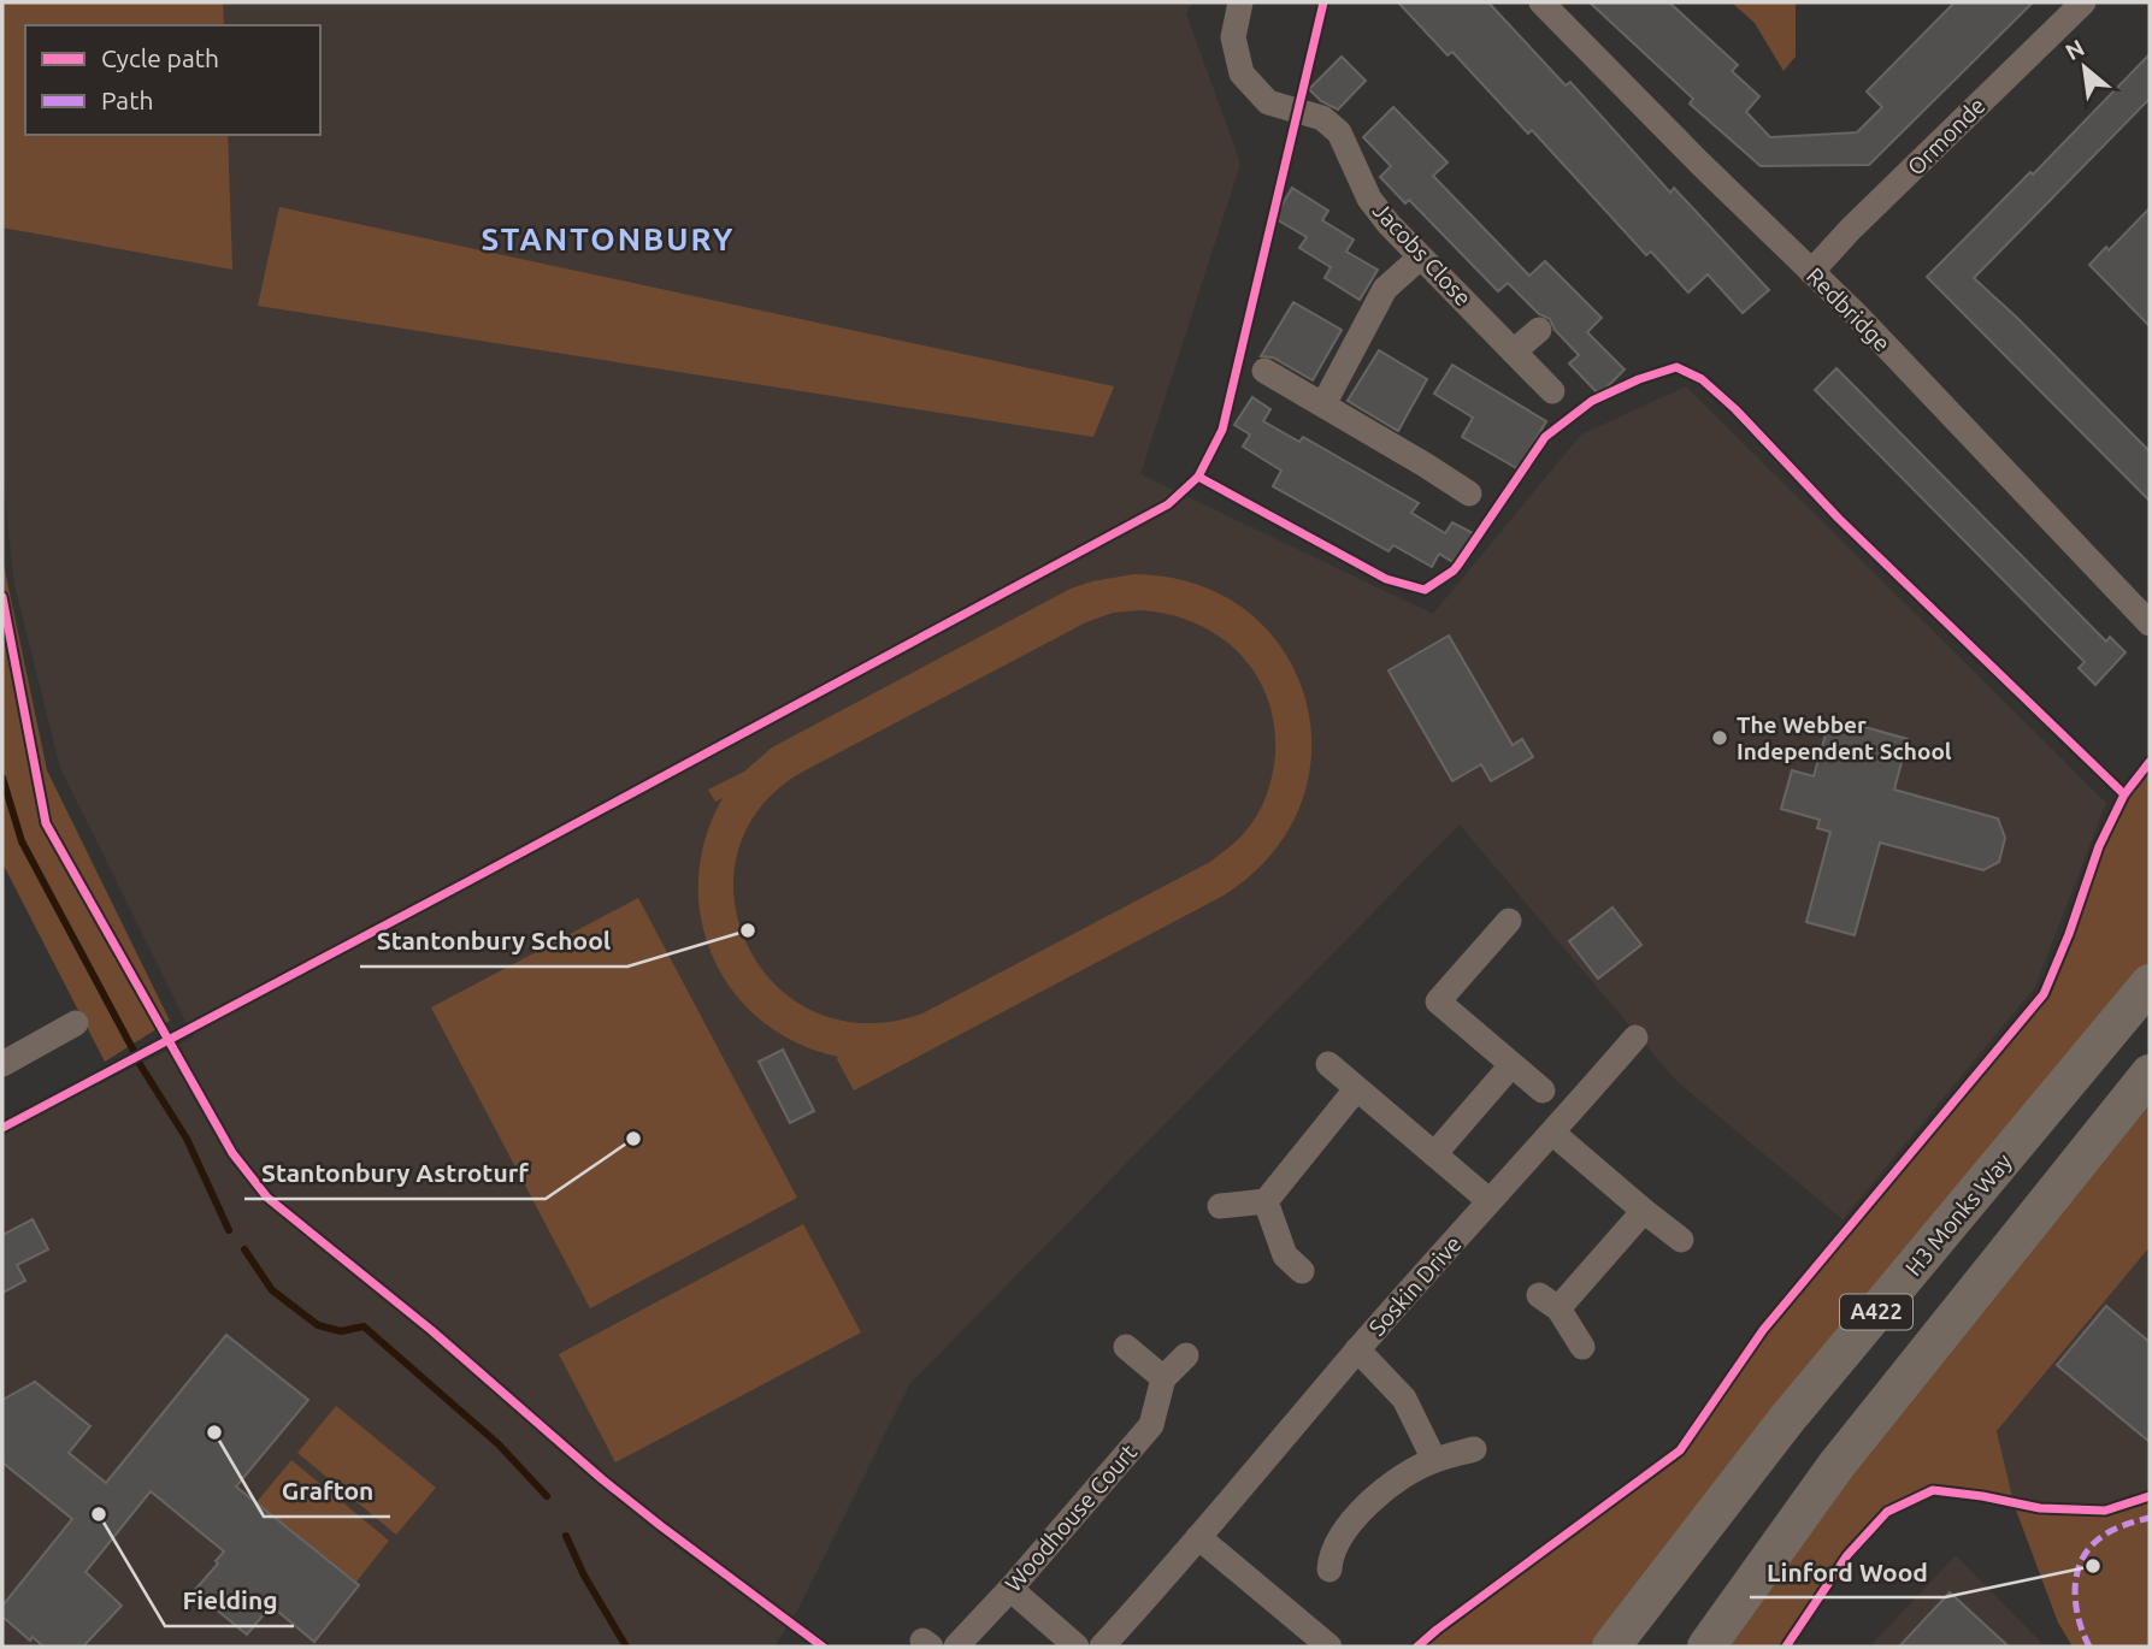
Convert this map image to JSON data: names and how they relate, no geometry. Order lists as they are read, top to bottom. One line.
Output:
{"streets":{"main road":["H3 Monks Way","A422"],"street":["Ormonde","Jacobs Close","Redbridge","Soskin Drive","Woodhouse Court"]},"crossings":[["Ormonde","Redbridge"]],"districts":["STANTONBURY"],"places":["The Webber Independent School","Stantonbury School","Stantonbury Astroturf","Grafton","Fielding","Linford Wood"],"legend":["Cycle path","Path"],"north":"top left"}
